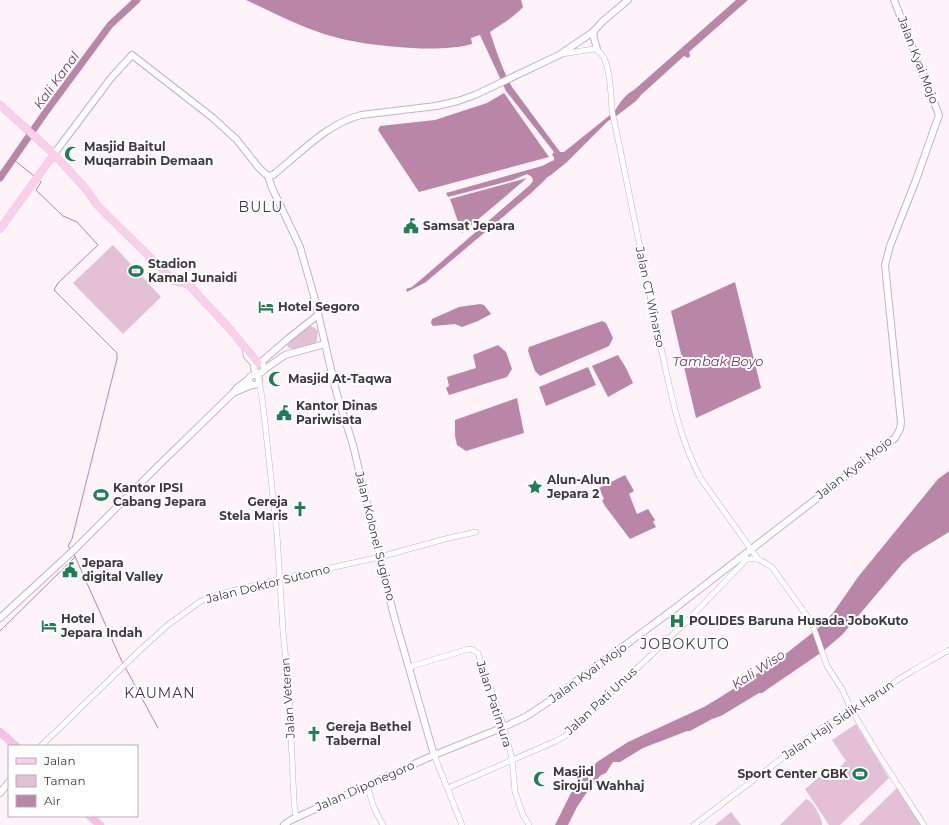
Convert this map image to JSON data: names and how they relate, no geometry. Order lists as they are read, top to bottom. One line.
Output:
{"streets":{"main road":["Jalan Kyai Mojo","Jalan Kolonel Sugiono","Jalan Diponegoro"],"street":["Jalan CT Winarso","Jalan Doktor Sutomo","Jalan Veteran","Jalan Pati Unus","Jalan Patimura","Jalan Haji Sidik Harun"]},"crossings":[["Jalan Kyai Mojo","Jalan CT Winarso"],["Jalan Kyai Mojo","Jalan Kolonel Sugiono"],["Jalan Kyai Mojo","Jalan Patimura"],["Jalan Kyai Mojo","Jalan Diponegoro"],["Jalan Kolonel Sugiono","Jalan Doktor Sutomo"],["Jalan Kolonel Sugiono","Jalan Patimura"],["Jalan Kolonel Sugiono","Jalan Diponegoro"],["Jalan Doktor Sutomo","Jalan Veteran"],["Jalan Veteran","Jalan Diponegoro"],["Jalan Pati Unus","Jalan Patimura"]],"districts":["BULU","JOBOKUTO","KAUMAN"],"water":["Kali Kanal","Tambak Boyo","Kali Wiso"],"places":{"mosque":["Masjid Baitul Muqarrabin Demaan","Masjid At-Taqwa","Masjid Sirojul Wahhaj"],"public building":["Samsat Jepara","Kantor Dinas Pariwisata","Jepara digital Valley"],"sports":["Stadion Kamal Junaidi","Kantor IPSI Cabang Jepara","Sport Center GBK"],"hotel":["Hotel Segoro","Hotel Jepara Indah"],"place":["Alun-Alun Jepara 2"],"church":["Gereja Stela Maris","Gereja Bethel Tabernal"],"hospital":["POLIDES Baruna Husada JoboKuto"]},"legend":["Jalan","Taman","Air"]}
